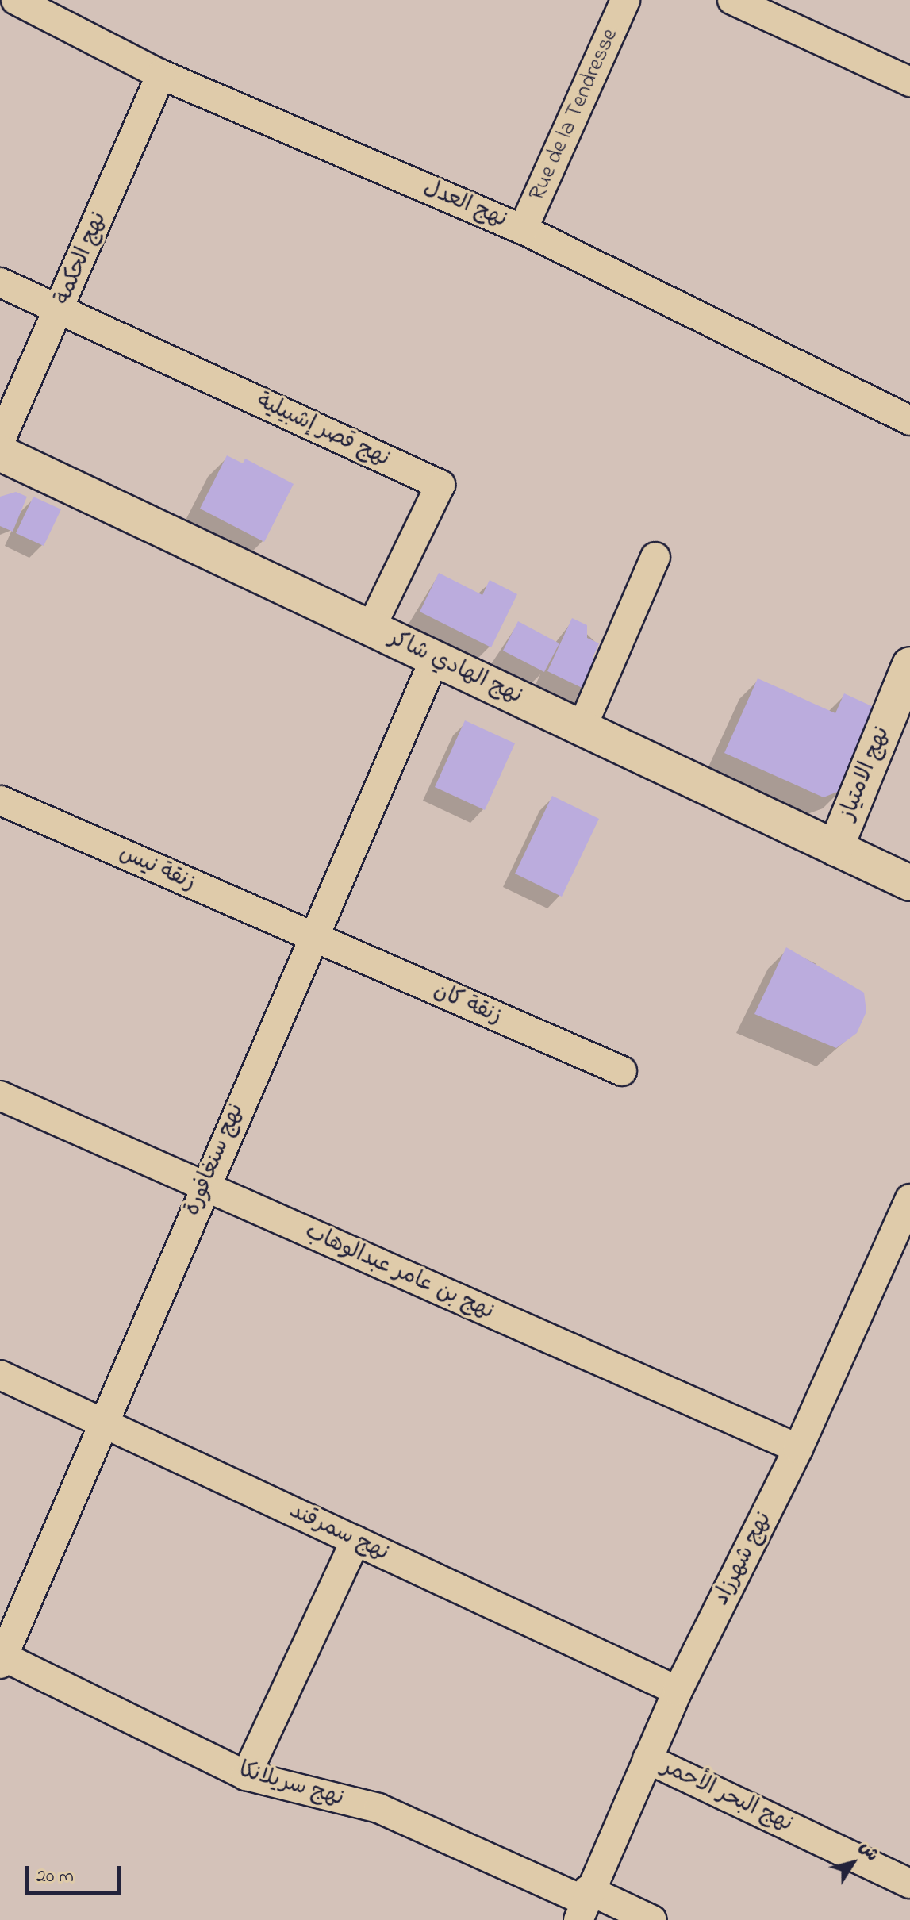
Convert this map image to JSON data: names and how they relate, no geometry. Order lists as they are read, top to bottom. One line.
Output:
{"streets":{"street":["Rue de la Tendresse","نهج العدل","نهج الحكمة","نهج قصر إشبيلية","نهج الهادي شاكر","نهج الامتياز","زنقة نيس","زنقة كان","نهج سنغافورة","نهج بن عامر عبدالوهاب","نهج سمرقند","نهج شهرزاد","نهج سريلانكا","نهج البحر الأحمر"]},"crossings":[["Rue de la Tendresse","نهج العدل"],["نهج العدل","نهج الحكمة"],["نهج الحكمة","نهج قصر إشبيلية"],["نهج الحكمة","نهج الهادي شاكر"],["نهج قصر إشبيلية","نهج الهادي شاكر"],["نهج الهادي شاكر","نهج الامتياز"],["نهج الهادي شاكر","نهج سنغافورة"],["زنقة نيس","زنقة كان"],["زنقة نيس","نهج سنغافورة"],["زنقة كان","نهج سنغافورة"],["نهج سنغافورة","نهج بن عامر عبدالوهاب"],["نهج سنغافورة","نهج سمرقند"],["نهج سنغافورة","نهج سريلانكا"],["نهج بن عامر عبدالوهاب","نهج شهرزاد"],["نهج سمرقند","نهج شهرزاد"],["نهج شهرزاد","نهج سريلانكا"],["نهج شهرزاد","نهج البحر الأحمر"]],"scale_bar":"20 m","north":"top right"}
